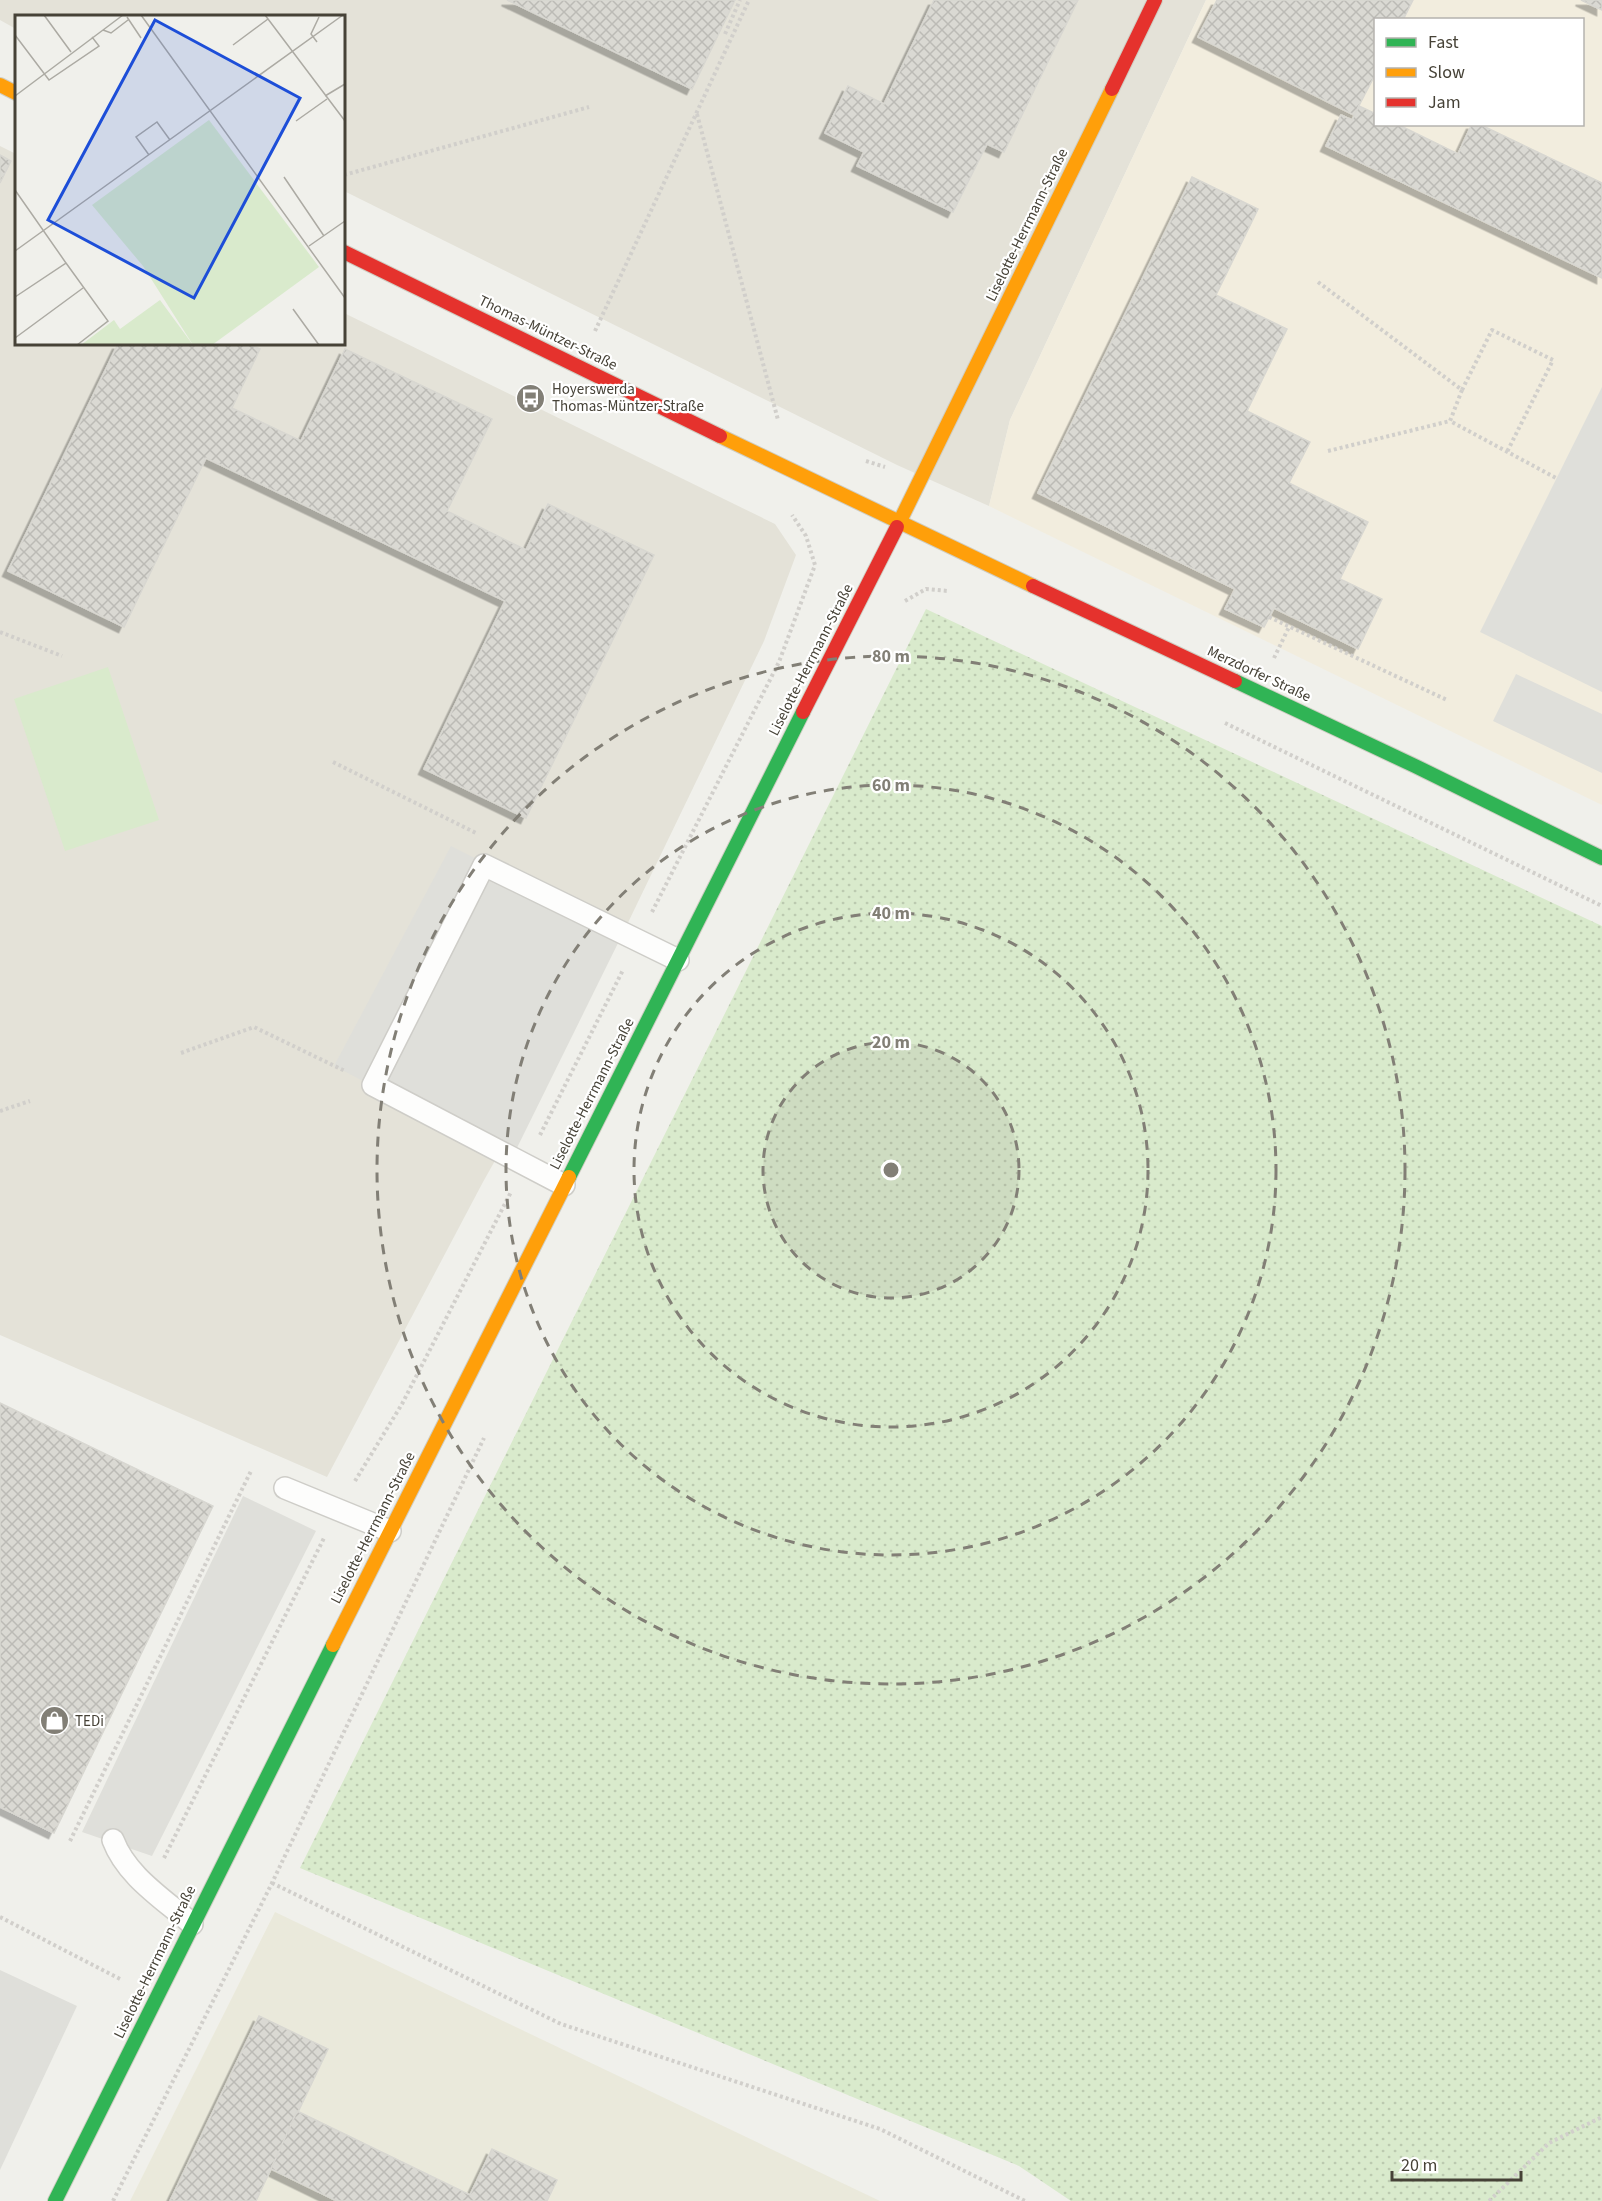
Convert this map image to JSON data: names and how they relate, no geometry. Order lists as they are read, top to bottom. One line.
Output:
{"streets":{"street":["Liselotte-Herrmann-Straße","Thomas-Müntzer-Straße","Merzdorfer Straße"]},"crossings":[["Liselotte-Herrmann-Straße","Thomas-Müntzer-Straße"],["Liselotte-Herrmann-Straße","Merzdorfer Straße"],["Thomas-Müntzer-Straße","Merzdorfer Straße"]],"places":{"bus stop":["Hoyerswerda Thomas-Müntzer-Straße"],"shop":["TEDi"]},"legend":["Fast","Slow","Jam"],"scale_bar":"20 m","rings":["80 m","60 m","40 m","20 m"]}
